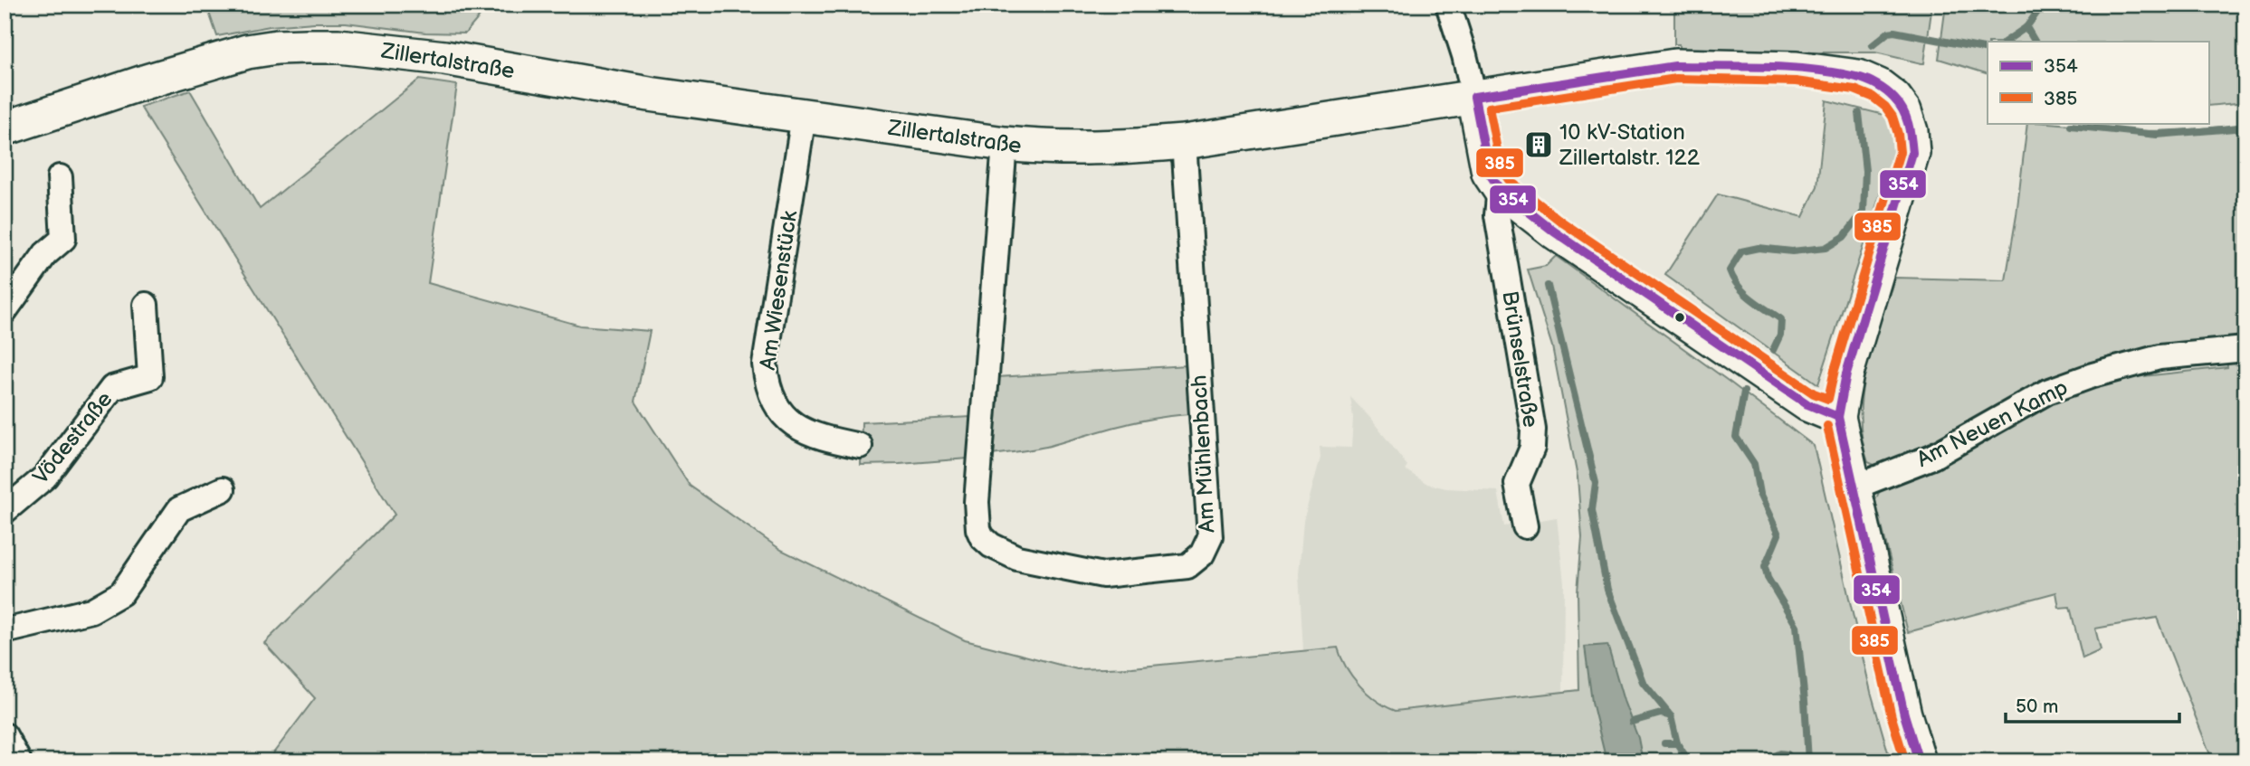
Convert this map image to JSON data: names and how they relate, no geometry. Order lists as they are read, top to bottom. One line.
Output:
{"streets":{"street":["Zillertalstraße","Am Wiesenstück","Brünselstraße","Am Neuen Kamp","Vödestraße","Am Mühlenbach"]},"crossings":[["Zillertalstraße","Am Wiesenstück"],["Zillertalstraße","Brünselstraße"],["Zillertalstraße","Am Mühlenbach"]],"places":{"building":["10 kV-Station Zillertalstr. 122"]},"lines":["transit line 354","transit line 385"],"legend":["354","385"],"scale_bar":"50 m"}
